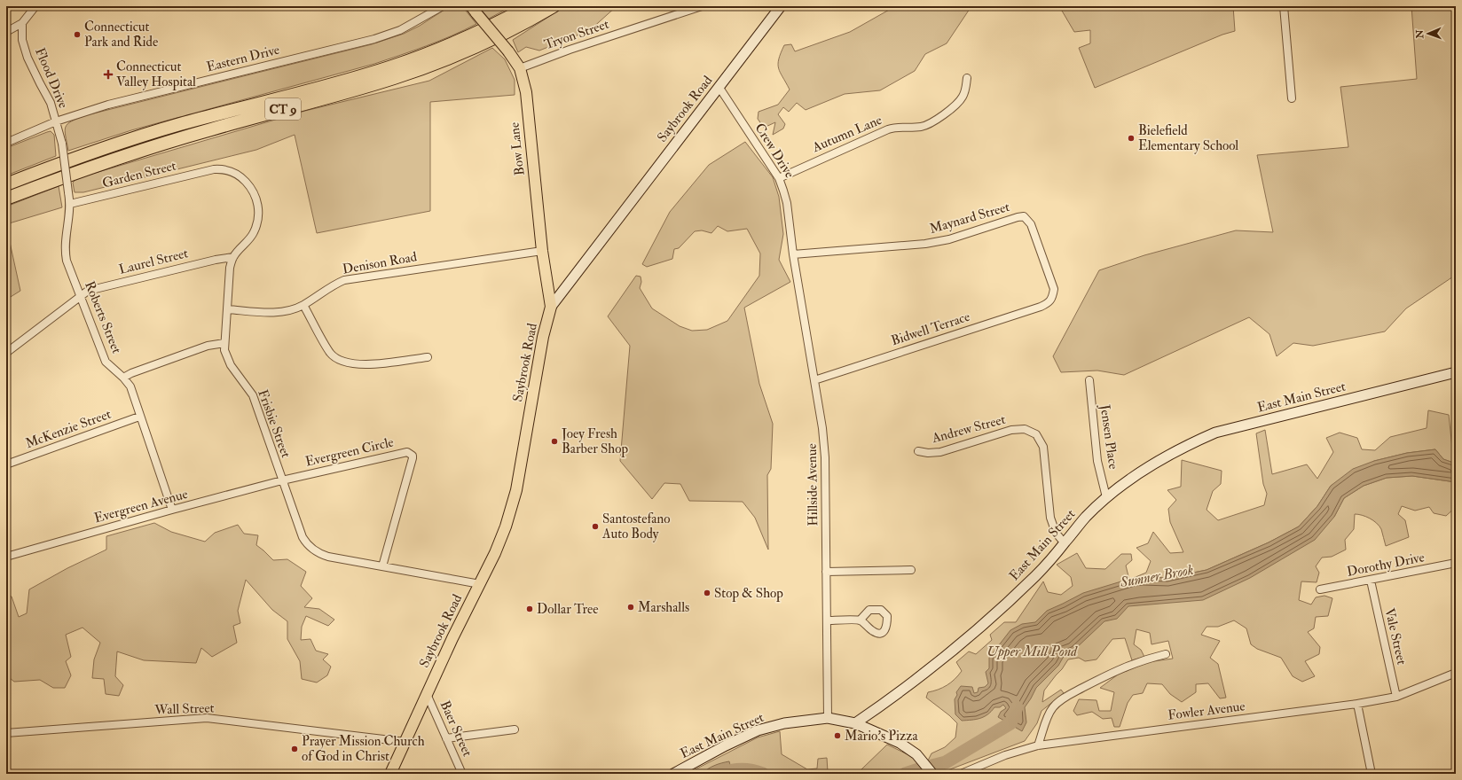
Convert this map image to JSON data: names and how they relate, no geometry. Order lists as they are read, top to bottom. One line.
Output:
{"streets":{"highway":["CT 9"],"main road":["Saybrook Road","Bow Lane","East Main Street"],"street":["Tryon Street","Eastern Drive","Flood Drive","Autumn Lane","Crew Drive","Garden Street","Maynard Street","Laurel Street","Denison Road","Roberts Street","Bidwell Terrace","Frisbie Street","McKenzie Street","Andrew Street","Jensen Place","Evergreen Circle","Hillside Avenue","Evergreen Avenue","Dorothy Drive","Vale Street","Wall Street","Fowler Avenue","Baer Street"]},"crossings":[["Tryon Street","Bow Lane"],["Eastern Drive","Flood Drive"],["Eastern Drive","Roberts Street"],["Flood Drive","Roberts Street"],["Saybrook Road","Bow Lane"],["Saybrook Road","Crew Drive"],["Saybrook Road","Frisbie Street"],["Saybrook Road","Wall Street"],["Saybrook Road","Baer Street"],["Autumn Lane","Crew Drive"],["Bow Lane","Denison Road"],["Crew Drive","Maynard Street"],["Crew Drive","Hillside Avenue"],["Garden Street","Roberts Street"],["Garden Street","Frisbie Street"],["Maynard Street","Bidwell Terrace"],["Maynard Street","Hillside Avenue"],["Laurel Street","Roberts Street"],["Laurel Street","Frisbie Street"],["Denison Road","Frisbie Street"],["Roberts Street","McKenzie Street"],["Roberts Street","Evergreen Avenue"],["Bidwell Terrace","Hillside Avenue"],["East Main Street","Andrew Street"],["East Main Street","Jensen Place"],["East Main Street","Hillside Avenue"],["Frisbie Street","Evergreen Circle"],["Frisbie Street","Evergreen Avenue"],["Evergreen Circle","Evergreen Avenue"],["Dorothy Drive","Vale Street"],["Vale Street","Fowler Avenue"]],"water":["Sumner Brook","Upper Mill Pond"],"places":{"other":["Connecticut Park and Ride","Bielefield Elementary School","Joey Fresh Barber Shop","Santostefano Auto Body","Stop & Shop","Marshalls","Dollar Tree","Mario's Pizza","Prayer Mission Church of God in Christ"],"health":["Connecticut Valley Hospital"]},"north":"left"}
